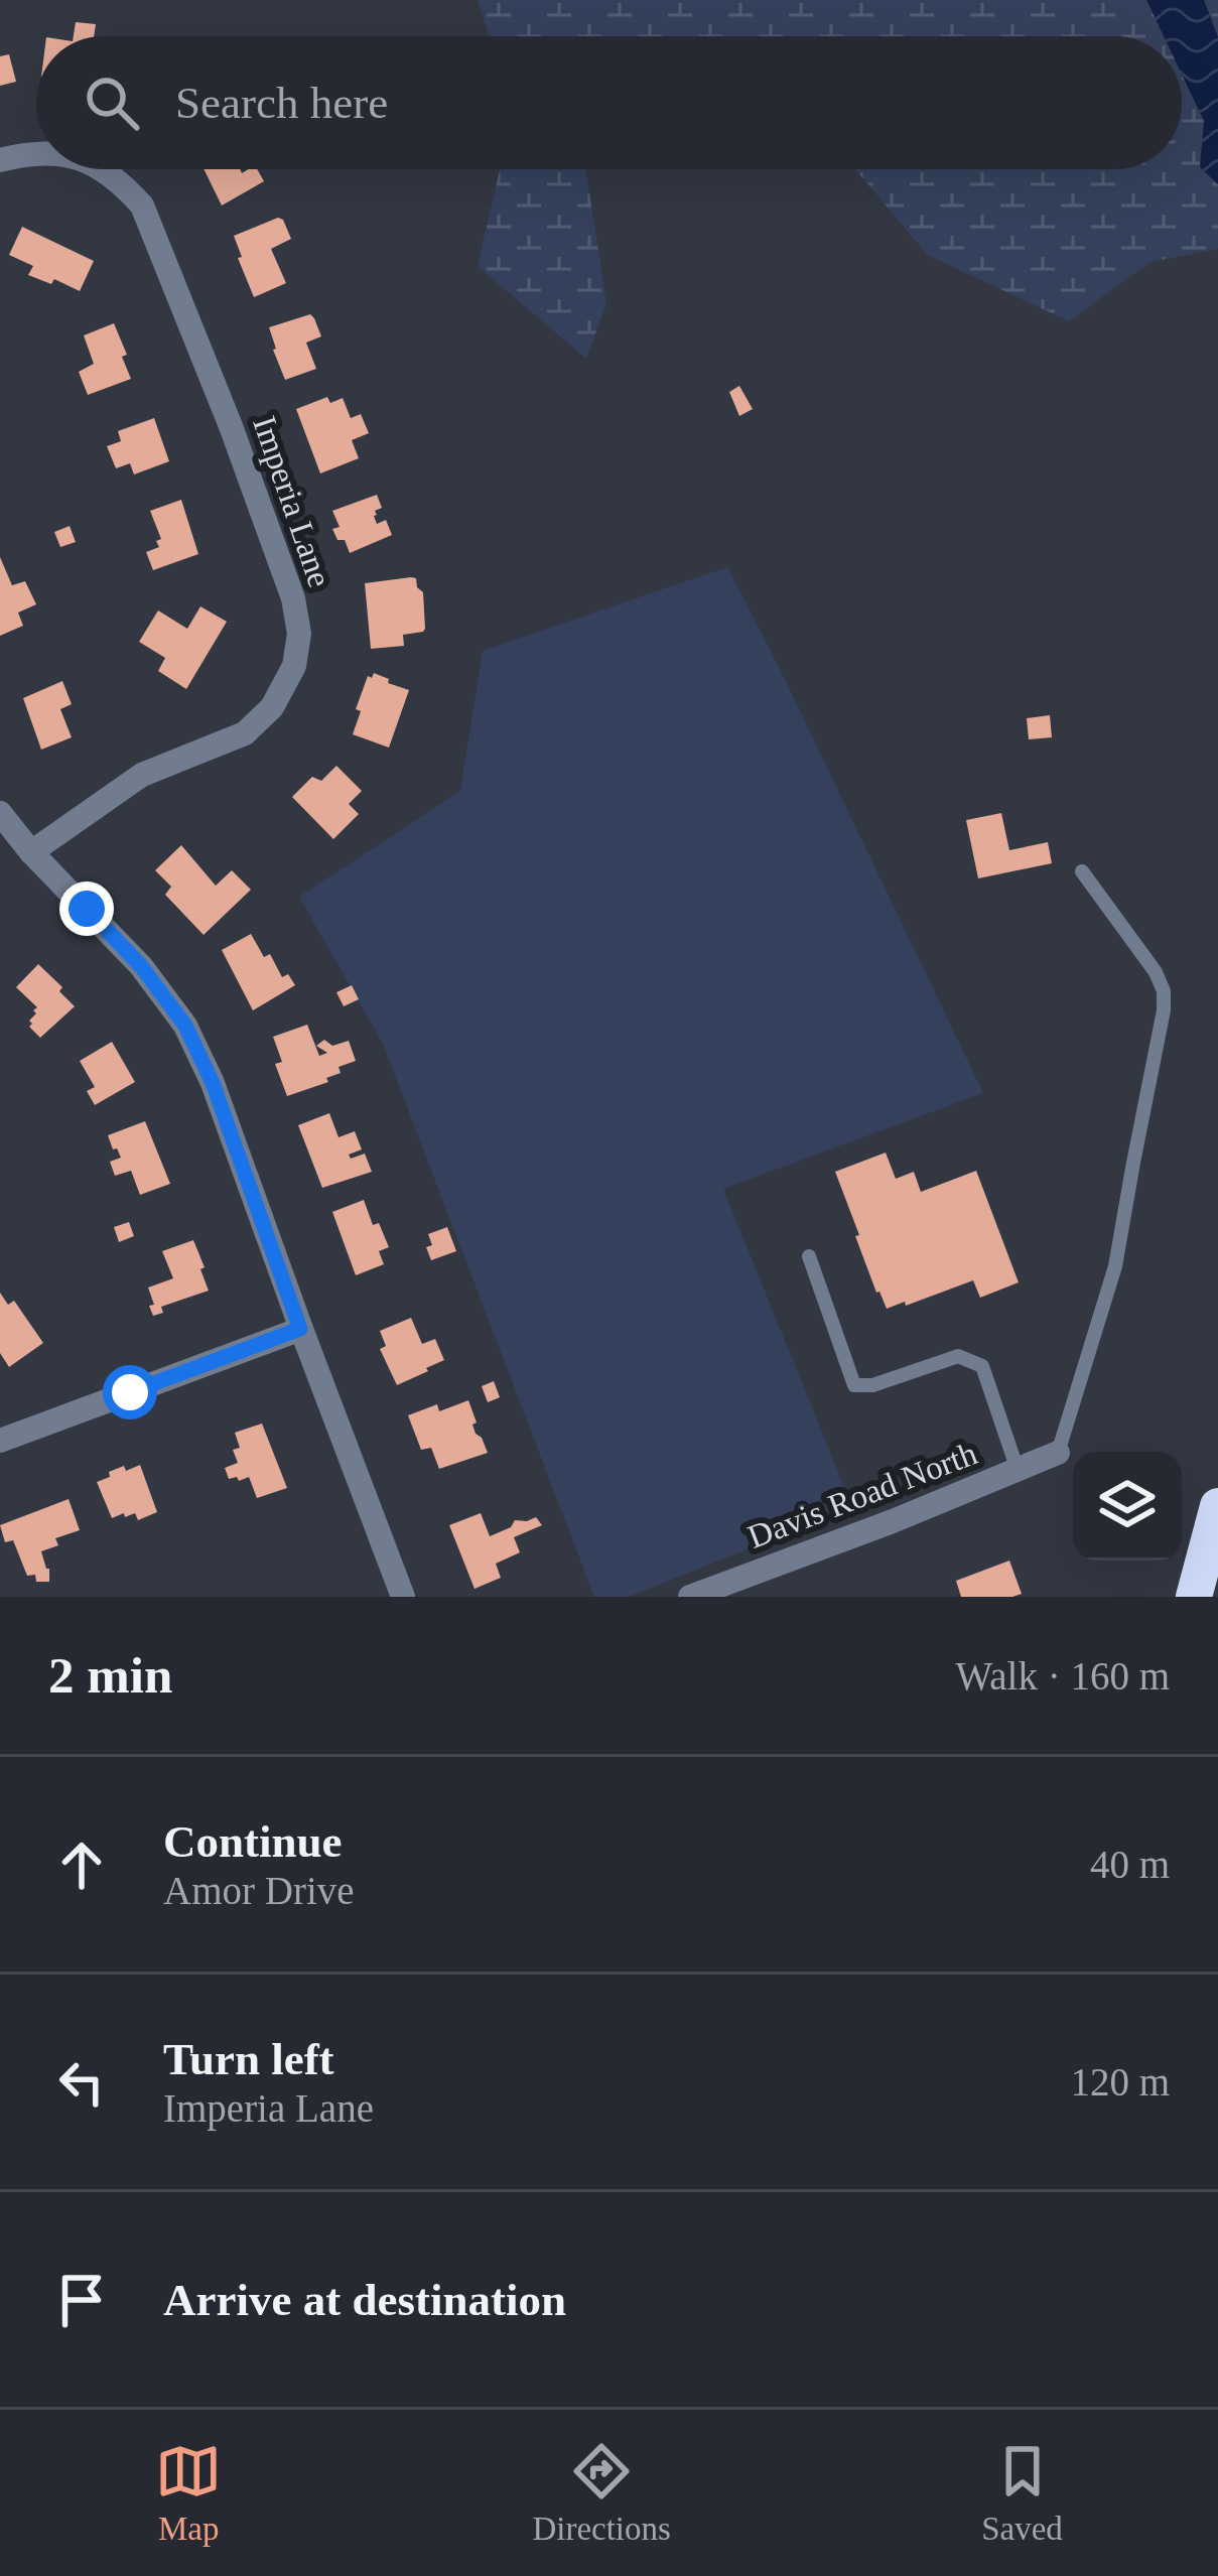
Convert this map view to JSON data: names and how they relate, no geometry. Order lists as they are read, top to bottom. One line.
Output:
{"streets":{"street":["Imperia Lane","Davis Road North"]},"page":{"search":"Search here","heading":["2 min","Walk · 160 m"],"list":[["Continue","Amor Drive","40 m"],["Turn left","Imperia Lane","120 m"],"Arrive at destination"],"nav":["Map","Directions","Saved"]}}
